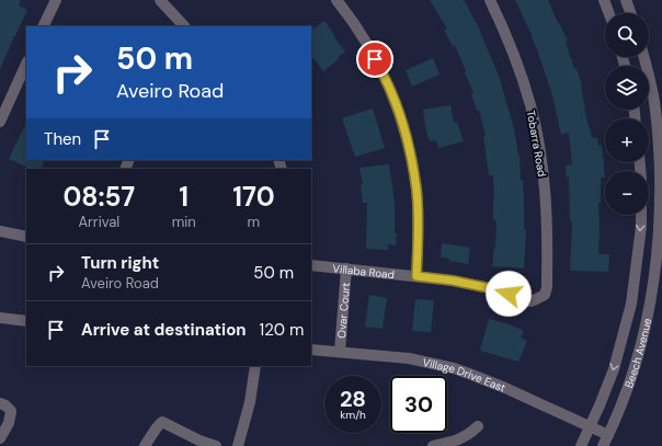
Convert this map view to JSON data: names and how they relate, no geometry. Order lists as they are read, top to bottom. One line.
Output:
{"streets":{"street":["Tobarra Road","Villaba Road","Ovar Court","Beech Avenue","Village Drive East"]},"crossings":[["Tobarra Road","Villaba Road"],["Villaba Road","Ovar Court"],["Ovar Court","Village Drive East"],["Beech Avenue","Village Drive East"]],"page":{"map_buttons":["+","−"],"turn":["50 m","Aveiro Road"],"then":"Then","eta":["08:57","Arrival","1","min","170","m"],"list":[{"name":"Turn right","note":"Aveiro Road","value":"50 m"},{"name":"Arrive at destination","value":"120 m"}],"speed":"28 km/h","limit":"30"}}
